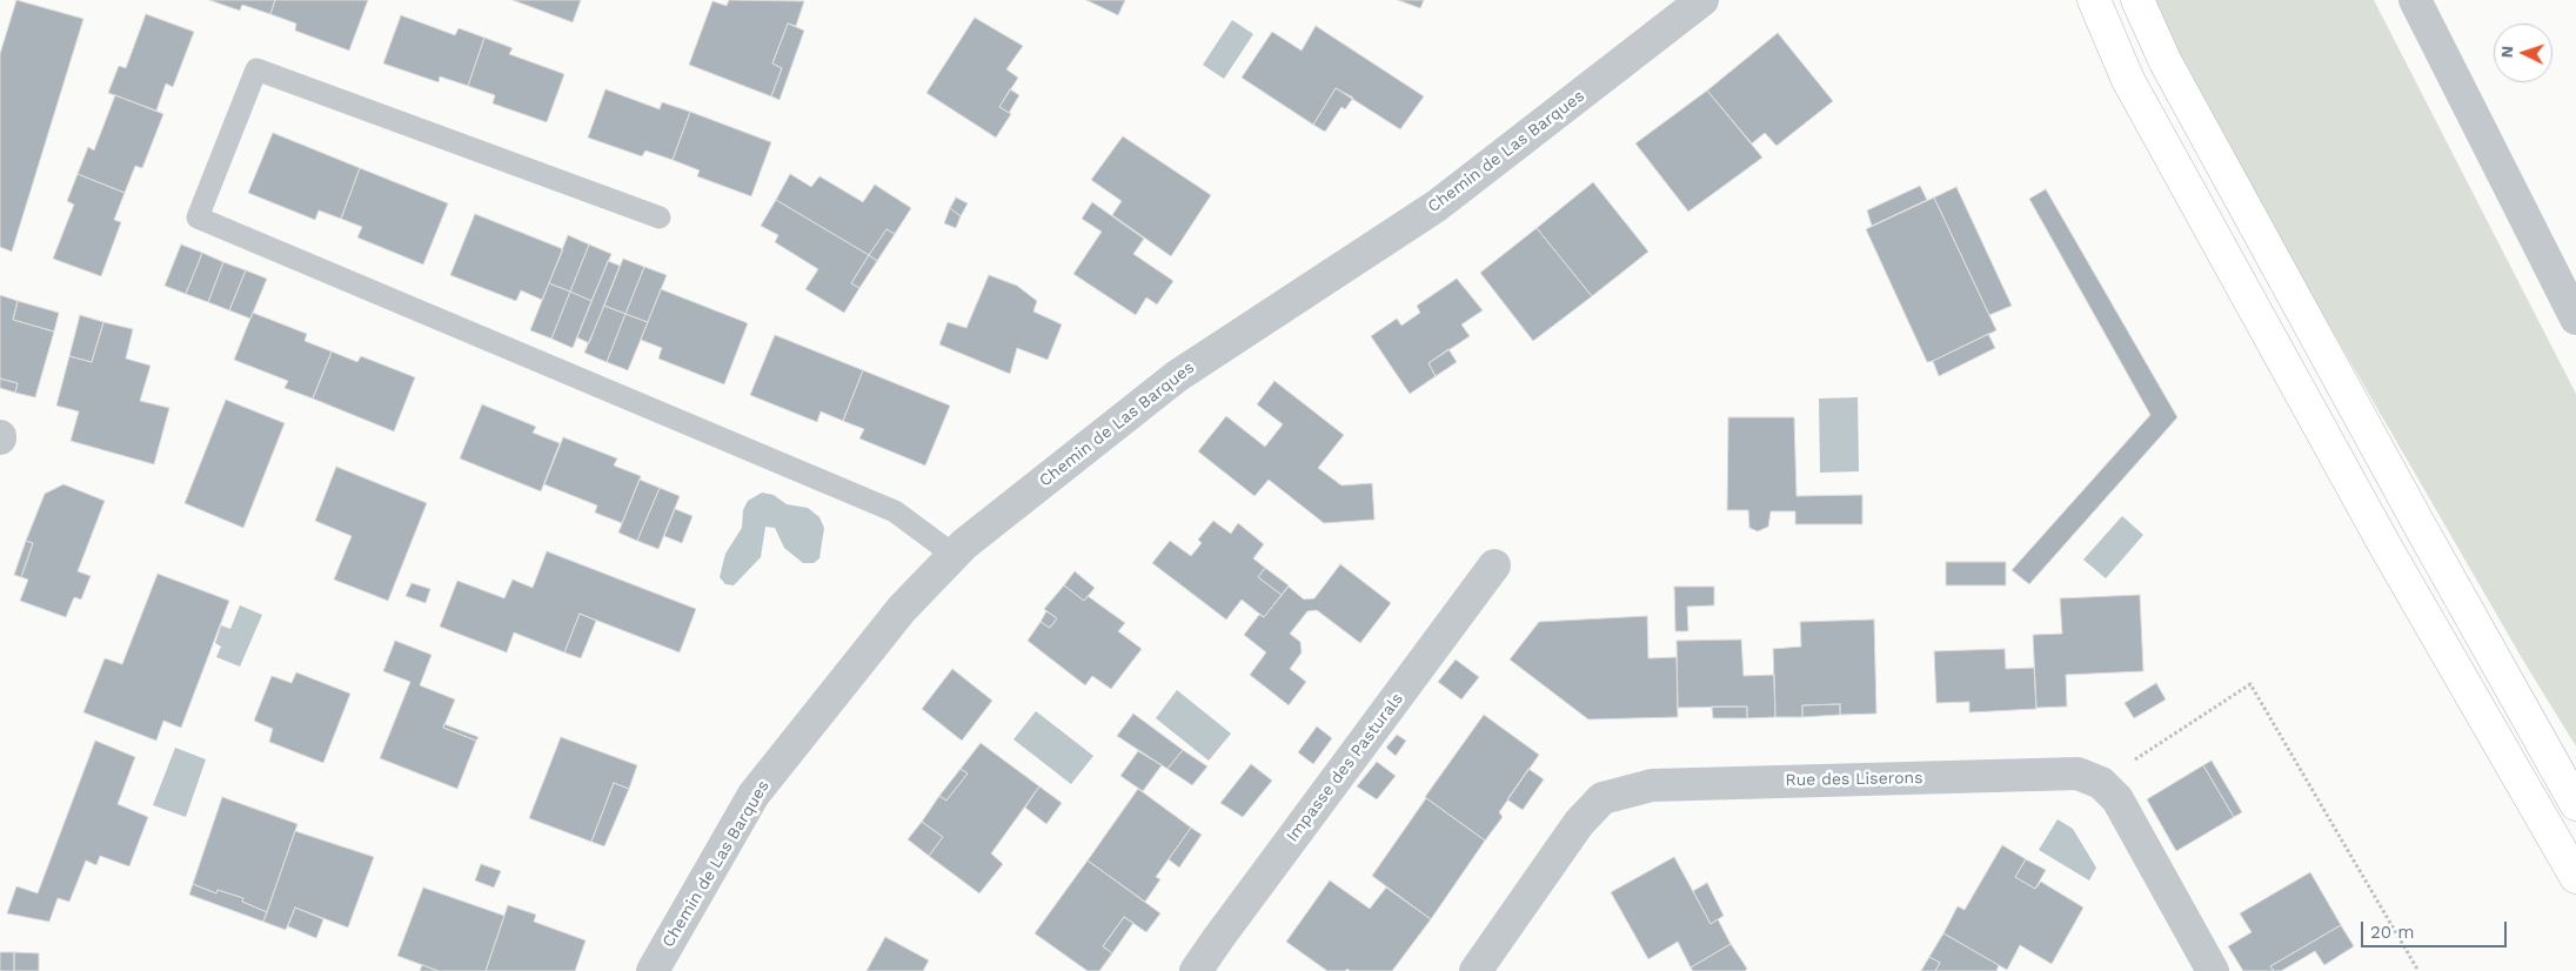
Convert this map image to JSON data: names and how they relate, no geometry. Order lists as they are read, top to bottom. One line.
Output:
{"streets":{"street":["Chemin de Las Barques","Impasse des Pasturals","Rue des Liserons"]},"scale_bar":"20 m","north":"left"}
